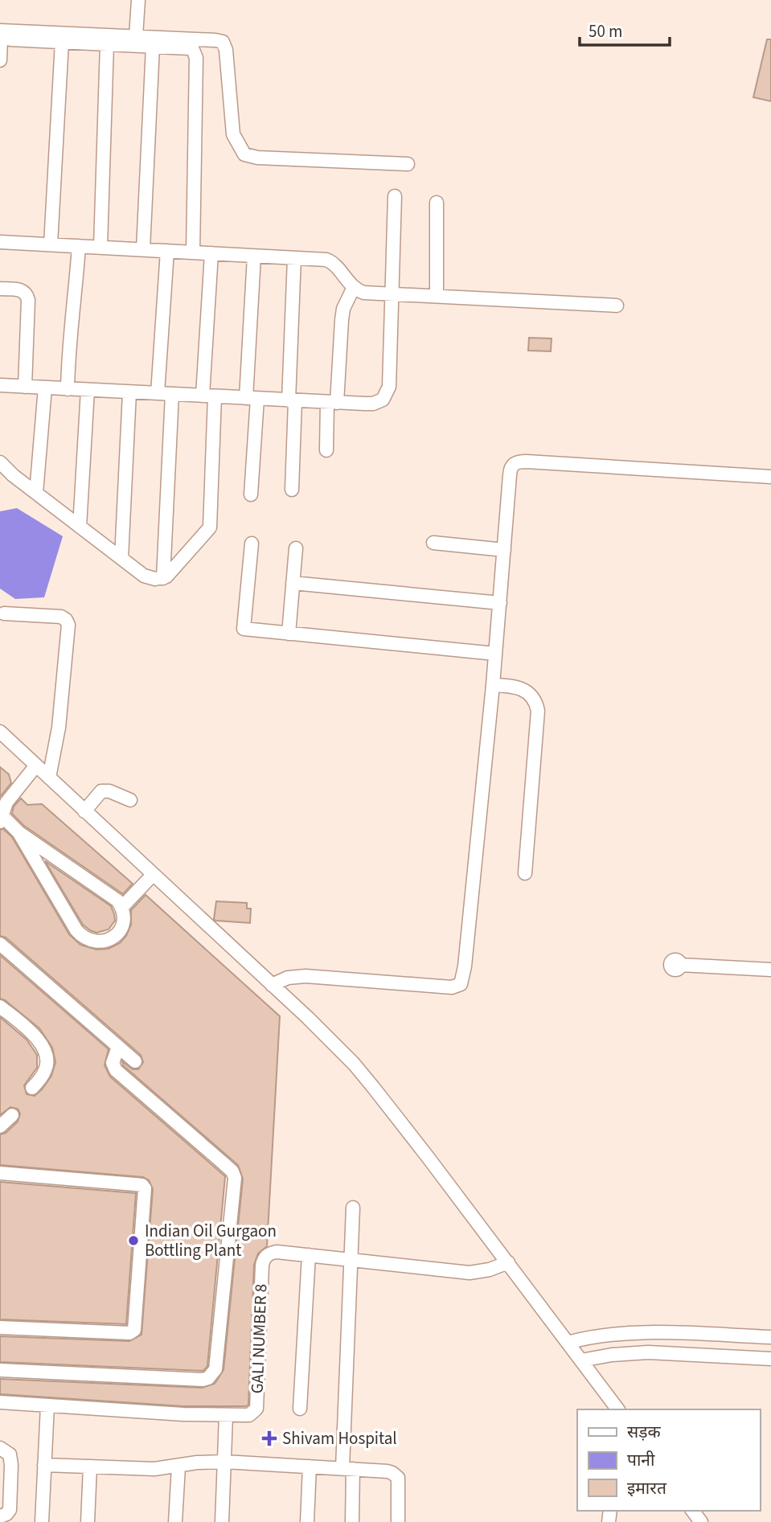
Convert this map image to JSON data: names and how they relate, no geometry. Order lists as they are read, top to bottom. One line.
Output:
{"streets":{"street":["GALI NUMBER 8"]},"places":{"other":["Indian Oil Gurgaon Bottling Plant"],"health":["Shivam Hospital"]},"legend":["सड़क","पानी","इमारत"],"scale_bar":"50 m"}
